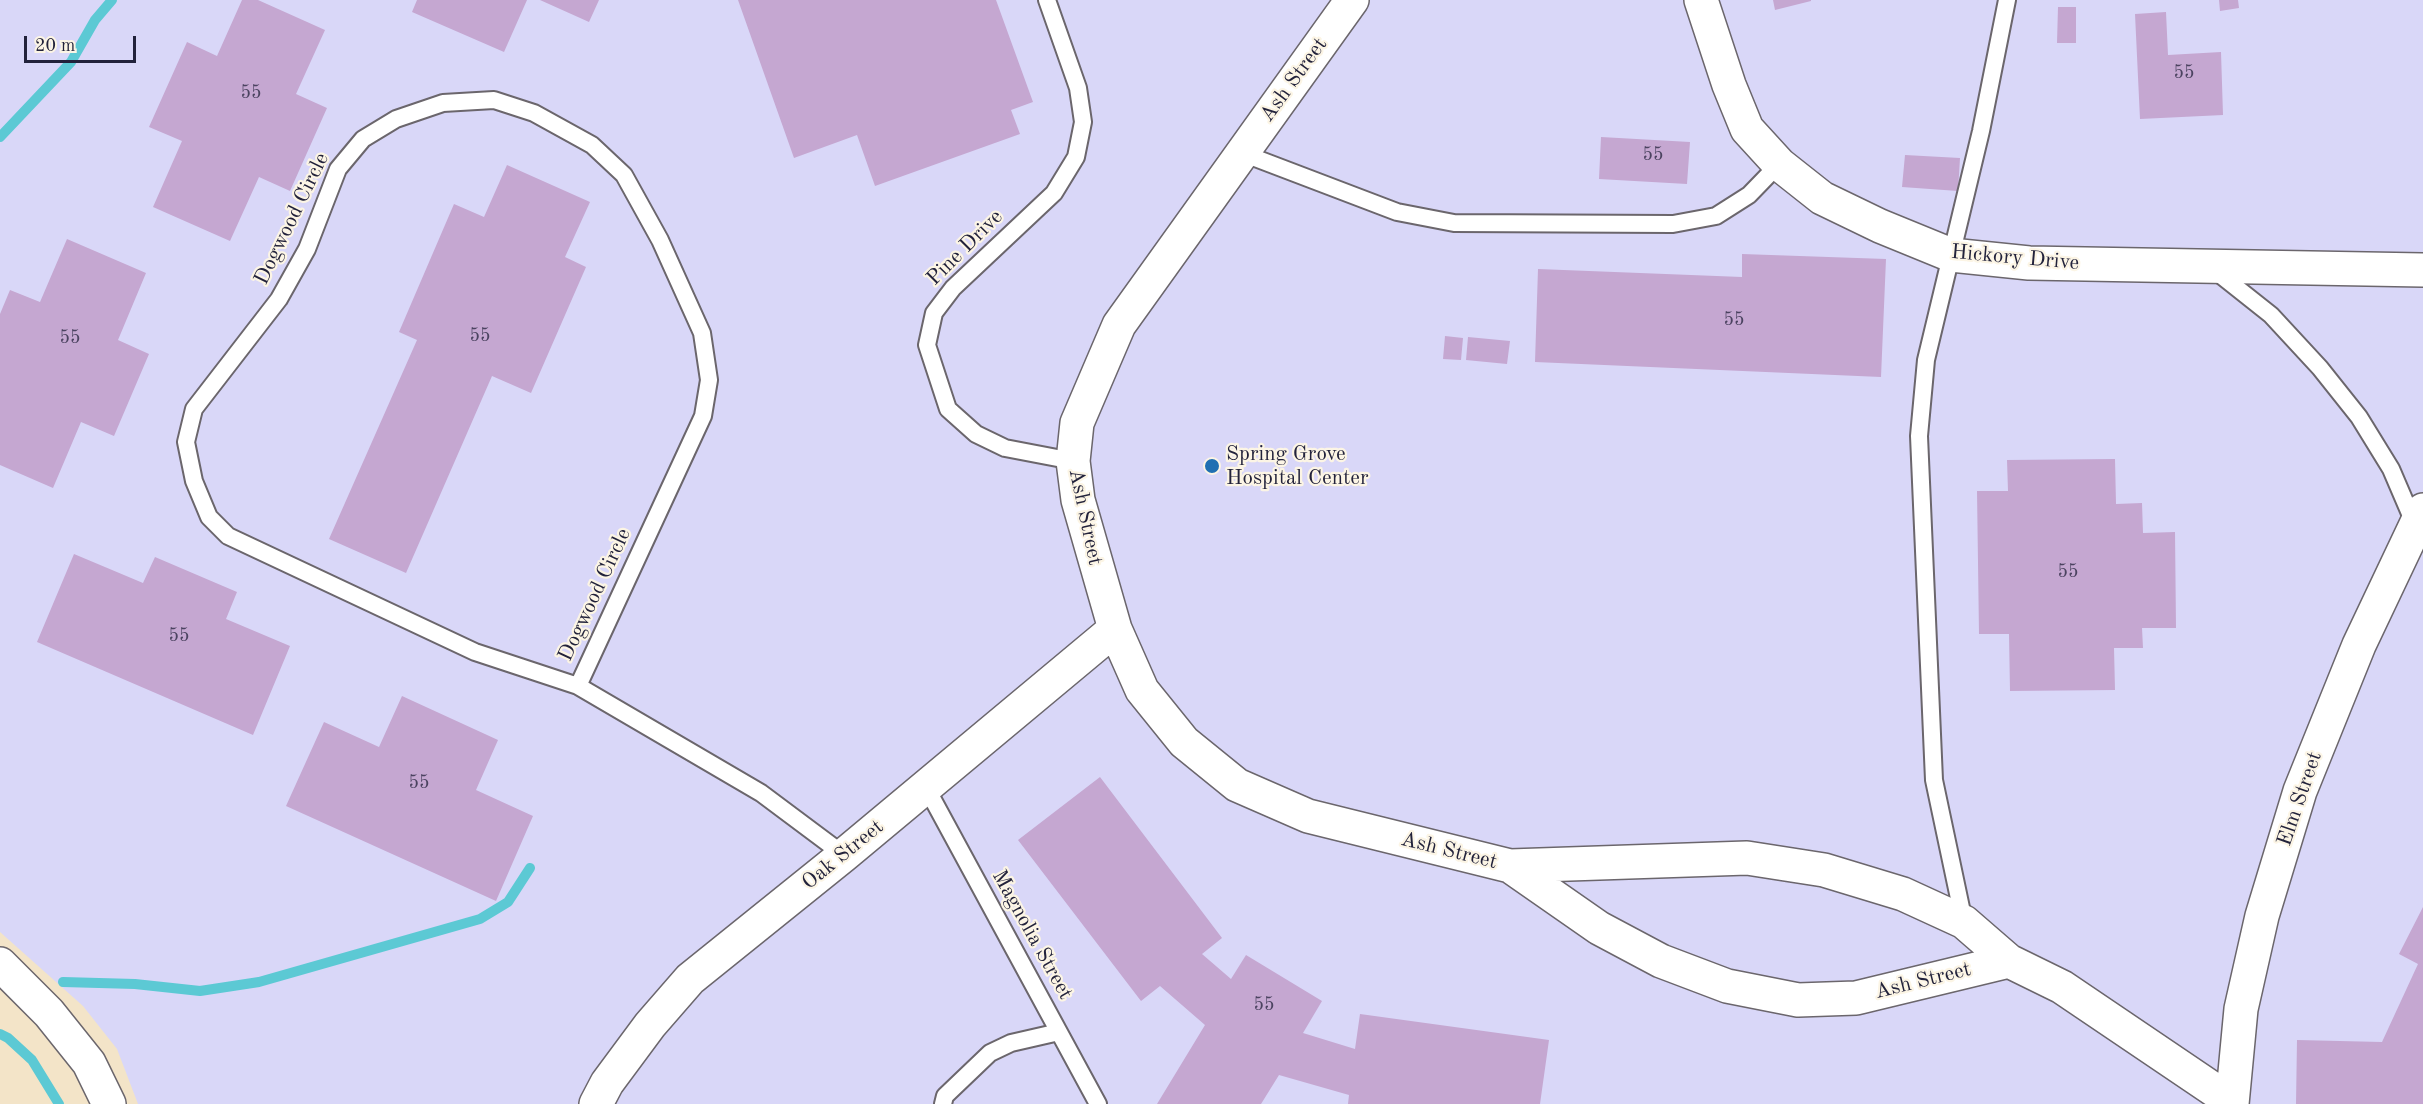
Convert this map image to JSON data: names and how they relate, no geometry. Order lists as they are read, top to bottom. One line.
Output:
{"streets":{"street":["Ash Street","Hickory Drive","Elm Street","Oak Street"],"lane":["Dogwood Circle","Pine Drive","Magnolia Street"]},"crossings":[["Ash Street","Pine Drive"],["Ash Street","Elm Street"],["Ash Street","Oak Street"],["Dogwood Circle","Oak Street"],["Oak Street","Magnolia Street"]],"places":["Spring Grove Hospital Center"],"house_numbers":["55","55","55","55","55","55","55","55","55","55"],"scale_bar":"20 m"}
